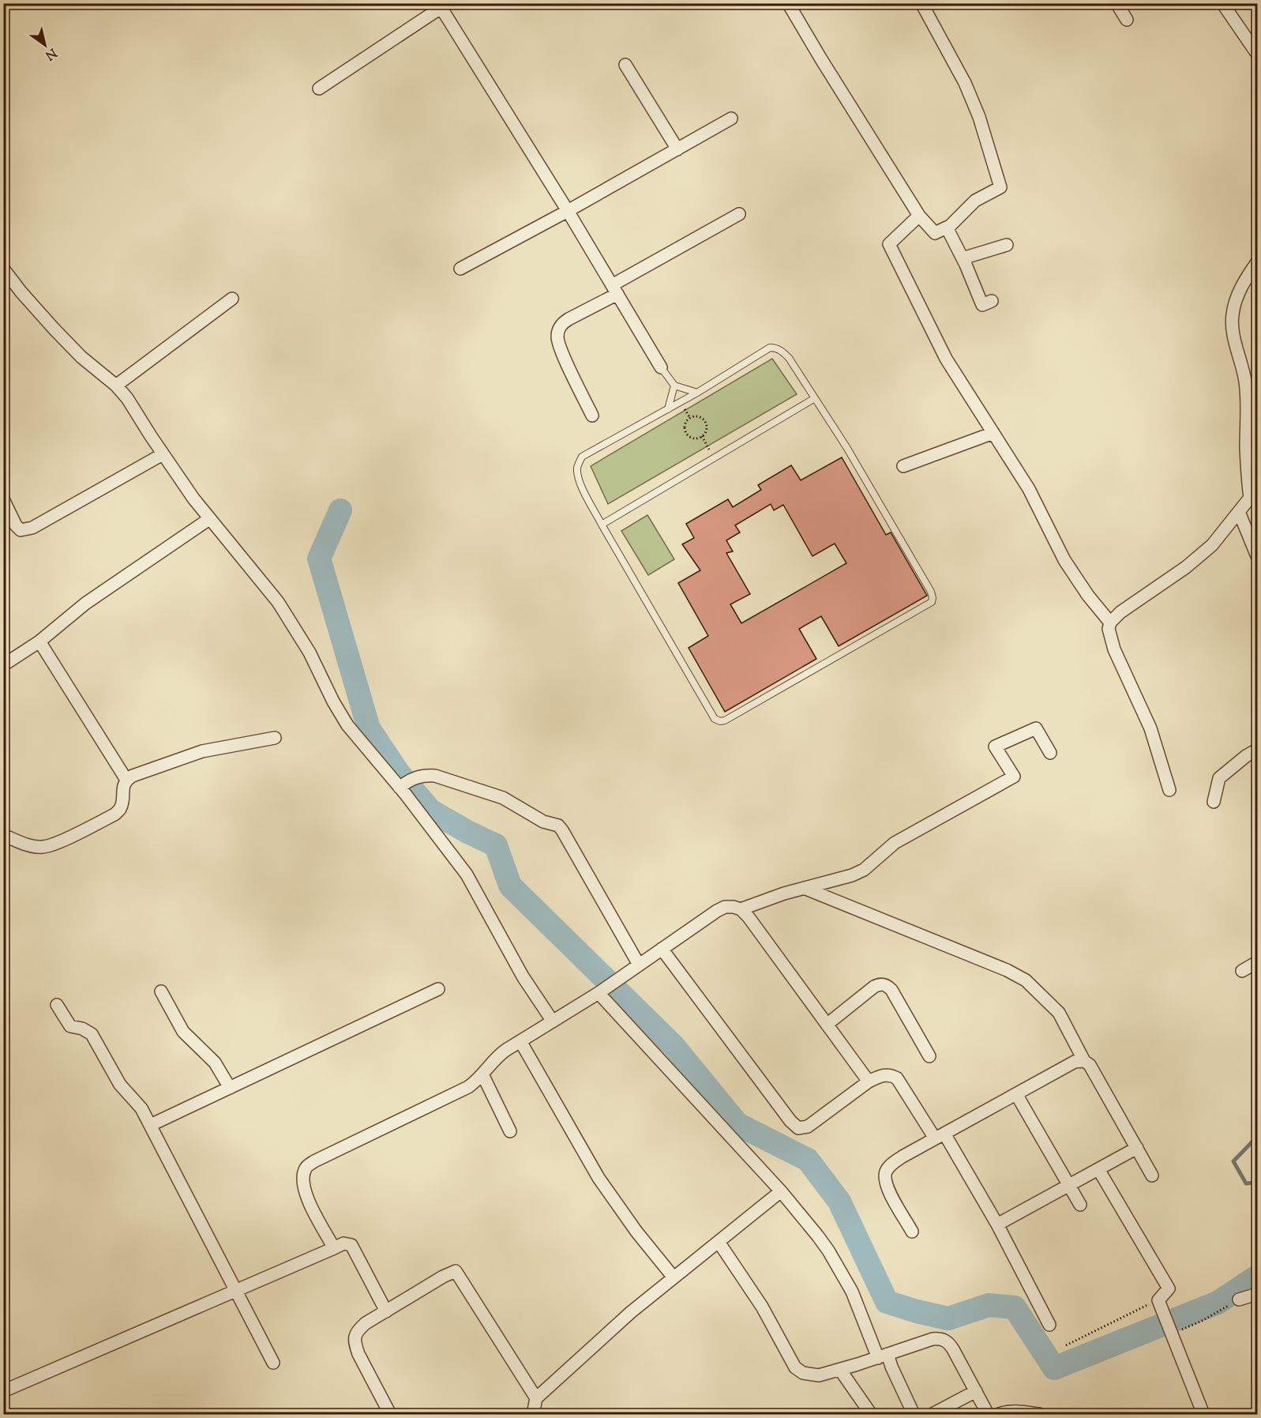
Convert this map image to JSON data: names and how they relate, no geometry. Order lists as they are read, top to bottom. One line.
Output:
{"north":"bottom right"}
